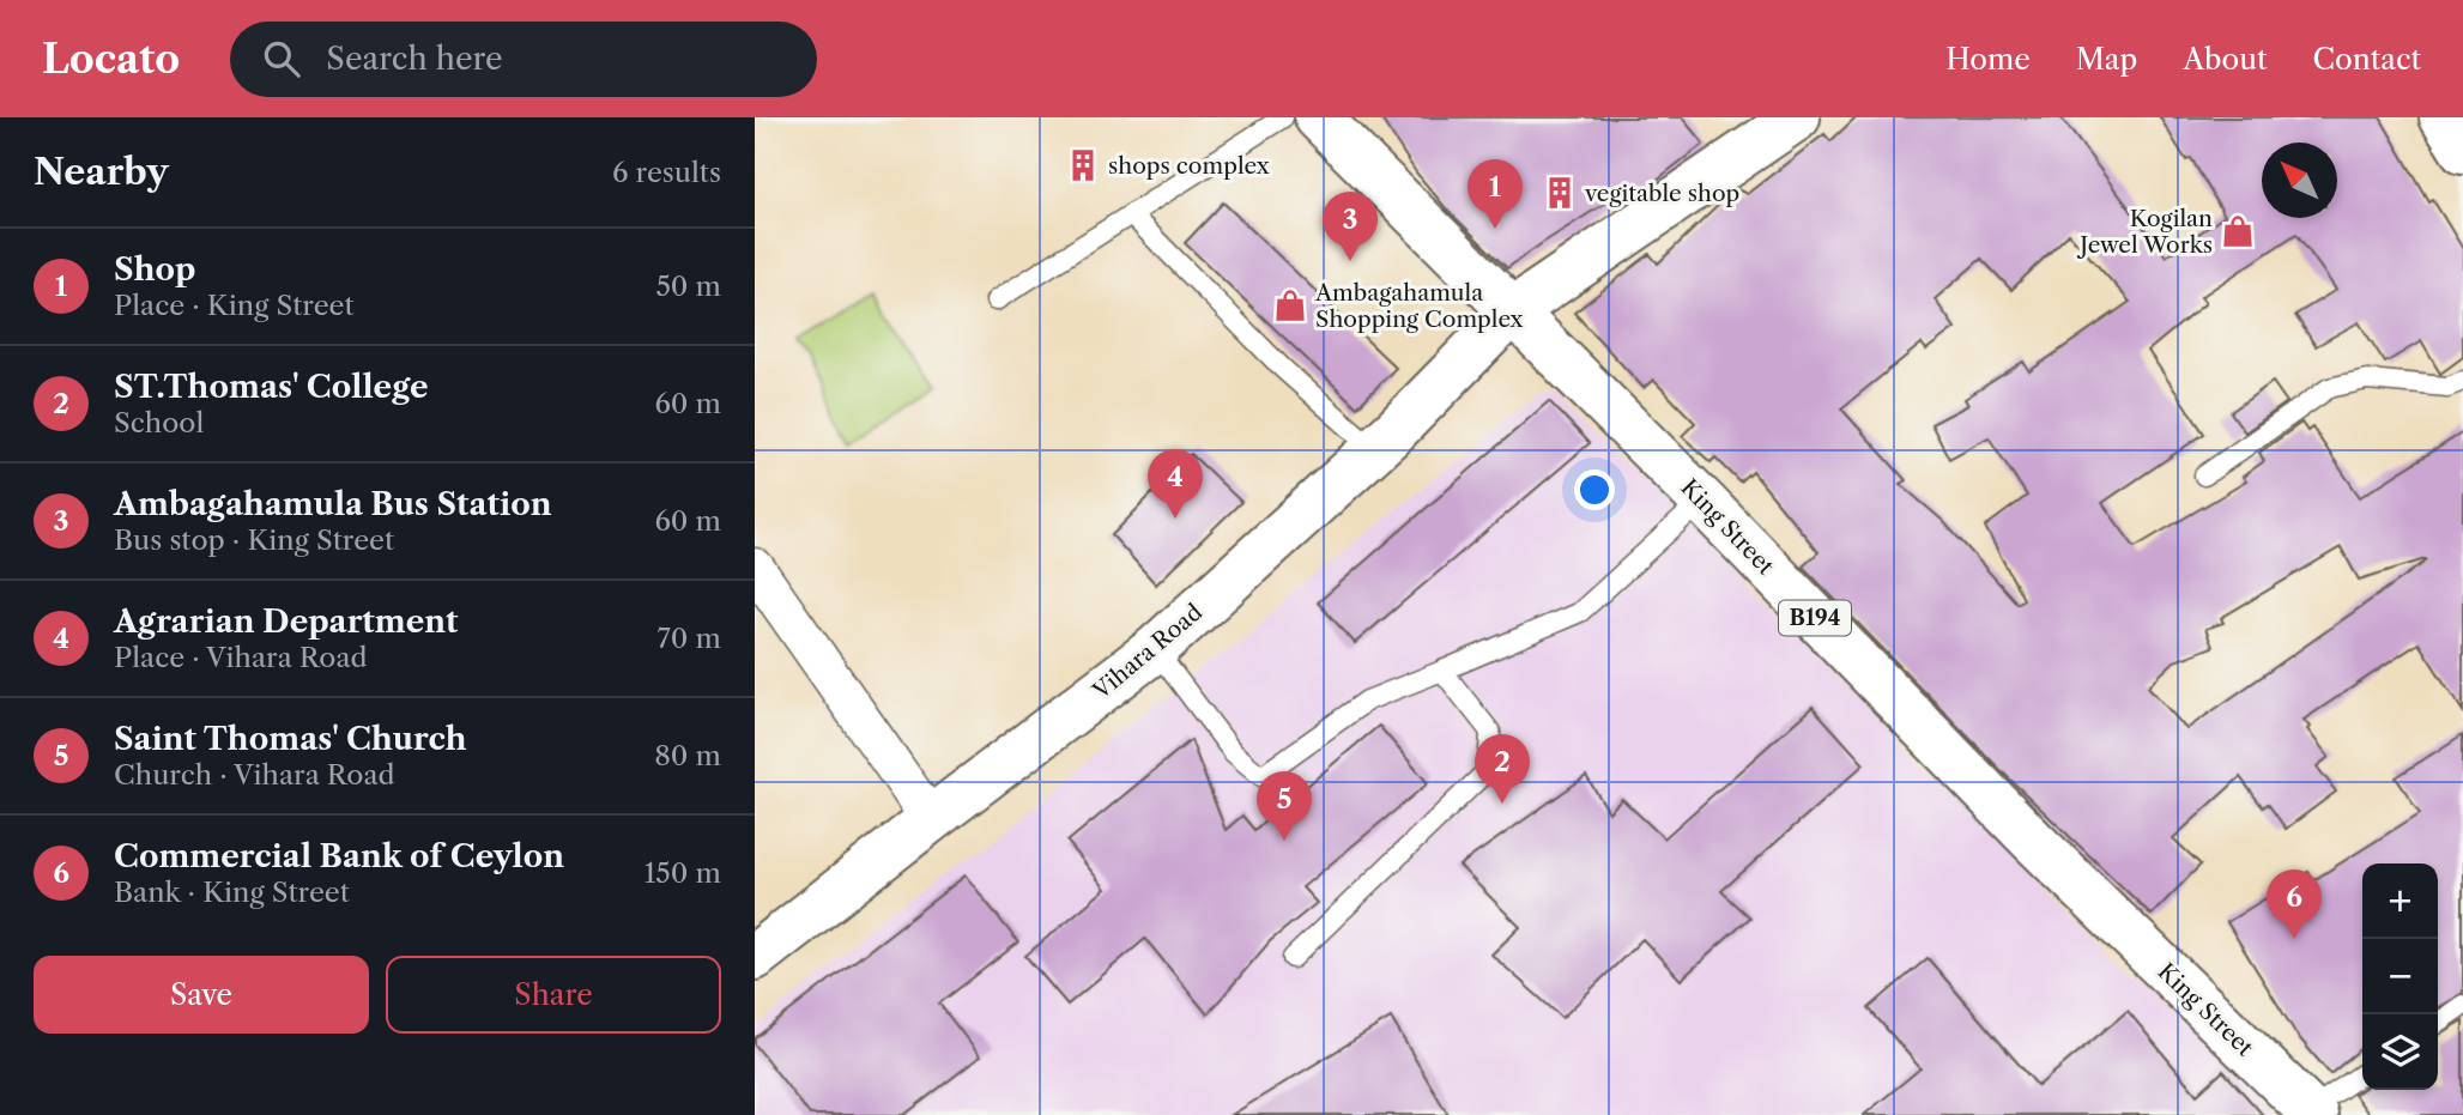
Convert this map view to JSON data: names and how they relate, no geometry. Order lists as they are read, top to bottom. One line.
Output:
{"streets":{"main road":["King Street","B194","Vihara Road"]},"crossings":[["King Street","Vihara Road"]],"places":{"building":["shops complex","vegitable shop"],"shop":["Kogilan Jewel Works","Ambagahamula Shopping Complex"]},"north":"top left","page":{"header":"Locato","search":"Search here","nav":["Home","Map","About","Contact"],"heading":["Nearby","6 results"],"pins":["1","3","4","2","5","6"],"list":[{"mark":"1","name":"Shop","note":"Place · King Street","value":"50 m"},{"mark":"2","name":"ST.Thomas' College","note":"School","value":"60 m"},{"mark":"3","name":"Ambagahamula Bus Station","note":"Bus stop · King Street","value":"60 m"},{"mark":"4","name":"Agrarian Department","note":"Place · Vihara Road","value":"70 m"},{"mark":"5","name":"Saint Thomas' Church","note":"Church · Vihara Road","value":"80 m"},{"mark":"6","name":"Commercial Bank of Ceylon","note":"Bank · King Street","value":"150 m"}],"map_buttons":["+","−"],"buttons":["Save","Share"]}}
